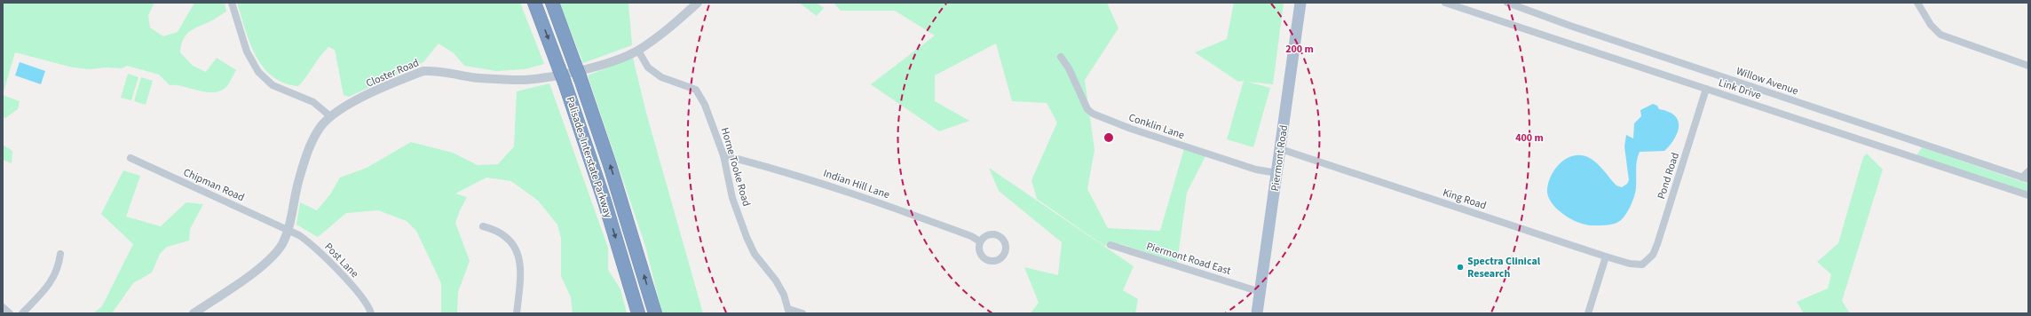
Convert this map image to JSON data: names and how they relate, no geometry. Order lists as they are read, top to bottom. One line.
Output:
{"streets":{"highway":["Palisades Interstate Parkway"],"main road":["Piermont Road"],"street":["Closter Road","Willow Avenue","Link Drive","Conklin Lane","Horne Tooke Road","Pond Road","Indian Hill Lane","Chipman Road","King Road","Piermont Road East","Post Lane"]},"crossings":[["Closter Road","Horne Tooke Road"],["Closter Road","Chipman Road"],["Closter Road","Post Lane"],["Link Drive","Pond Road"],["Conklin Lane","Piermont Road"],["Piermont Road","King Road"],["Piermont Road","Piermont Road East"],["Horne Tooke Road","Indian Hill Lane"],["Pond Road","King Road"],["Chipman Road","Post Lane"]],"places":["Spectra Clinical Research"],"rings":["200 m","400 m"]}
